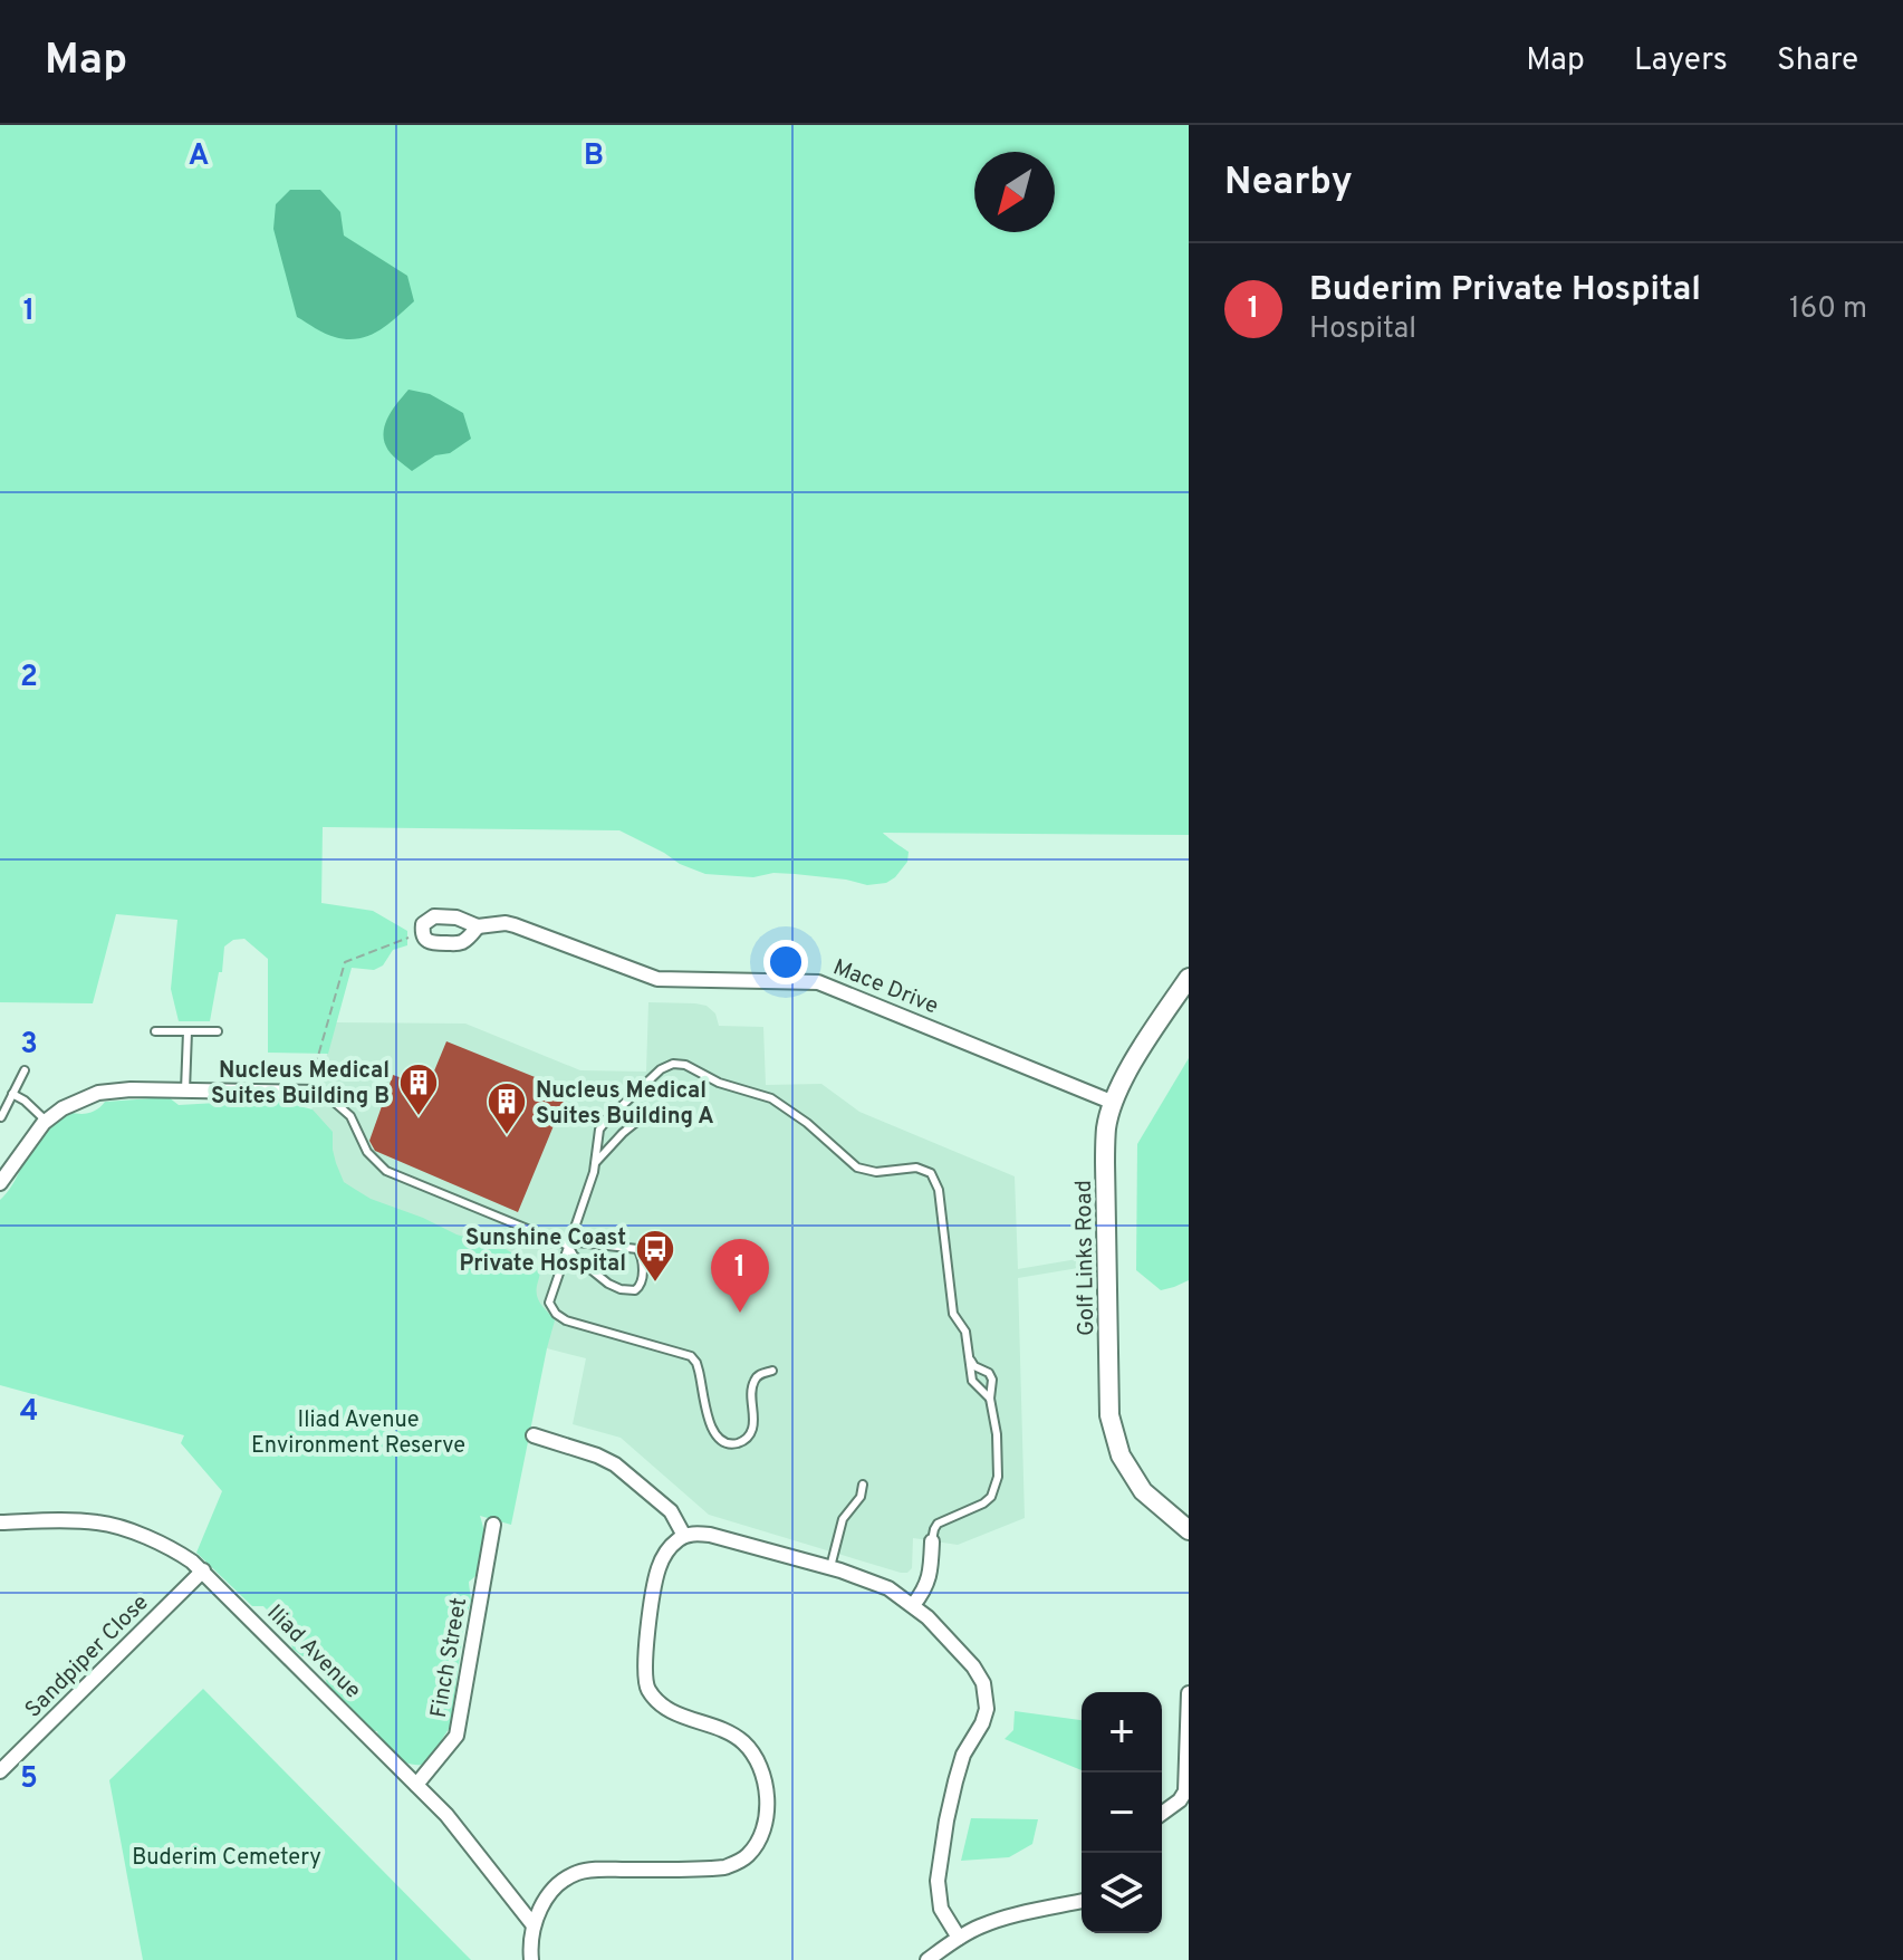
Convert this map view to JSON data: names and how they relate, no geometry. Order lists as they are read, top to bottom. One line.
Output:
{"streets":{"main road":["Golf Links Road"],"street":["Mace Drive","Iliad Avenue","Sandpiper Close","Finch Street"]},"crossings":[["Mace Drive","Golf Links Road"],["Iliad Avenue","Sandpiper Close"],["Iliad Avenue","Finch Street"]],"parks":["Iliad Avenue Environment Reserve","Buderim Cemetery"],"places":{"building":["Nucleus Medical Suites Building B","Nucleus Medical Suites Building A"],"bus stop":["Sunshine Coast Private Hospital"]},"north":"bottom left","page":{"header":"Map","nav":["Map","Layers","Share"],"heading":"Nearby","list":[{"mark":"1","name":"Buderim Private Hospital","note":"Hospital","value":"160 m"}],"pins":"1","map_buttons":["+","−"]},"grid":{"columns":["A","B"],"rows":["1","2","3","4","5"]}}
